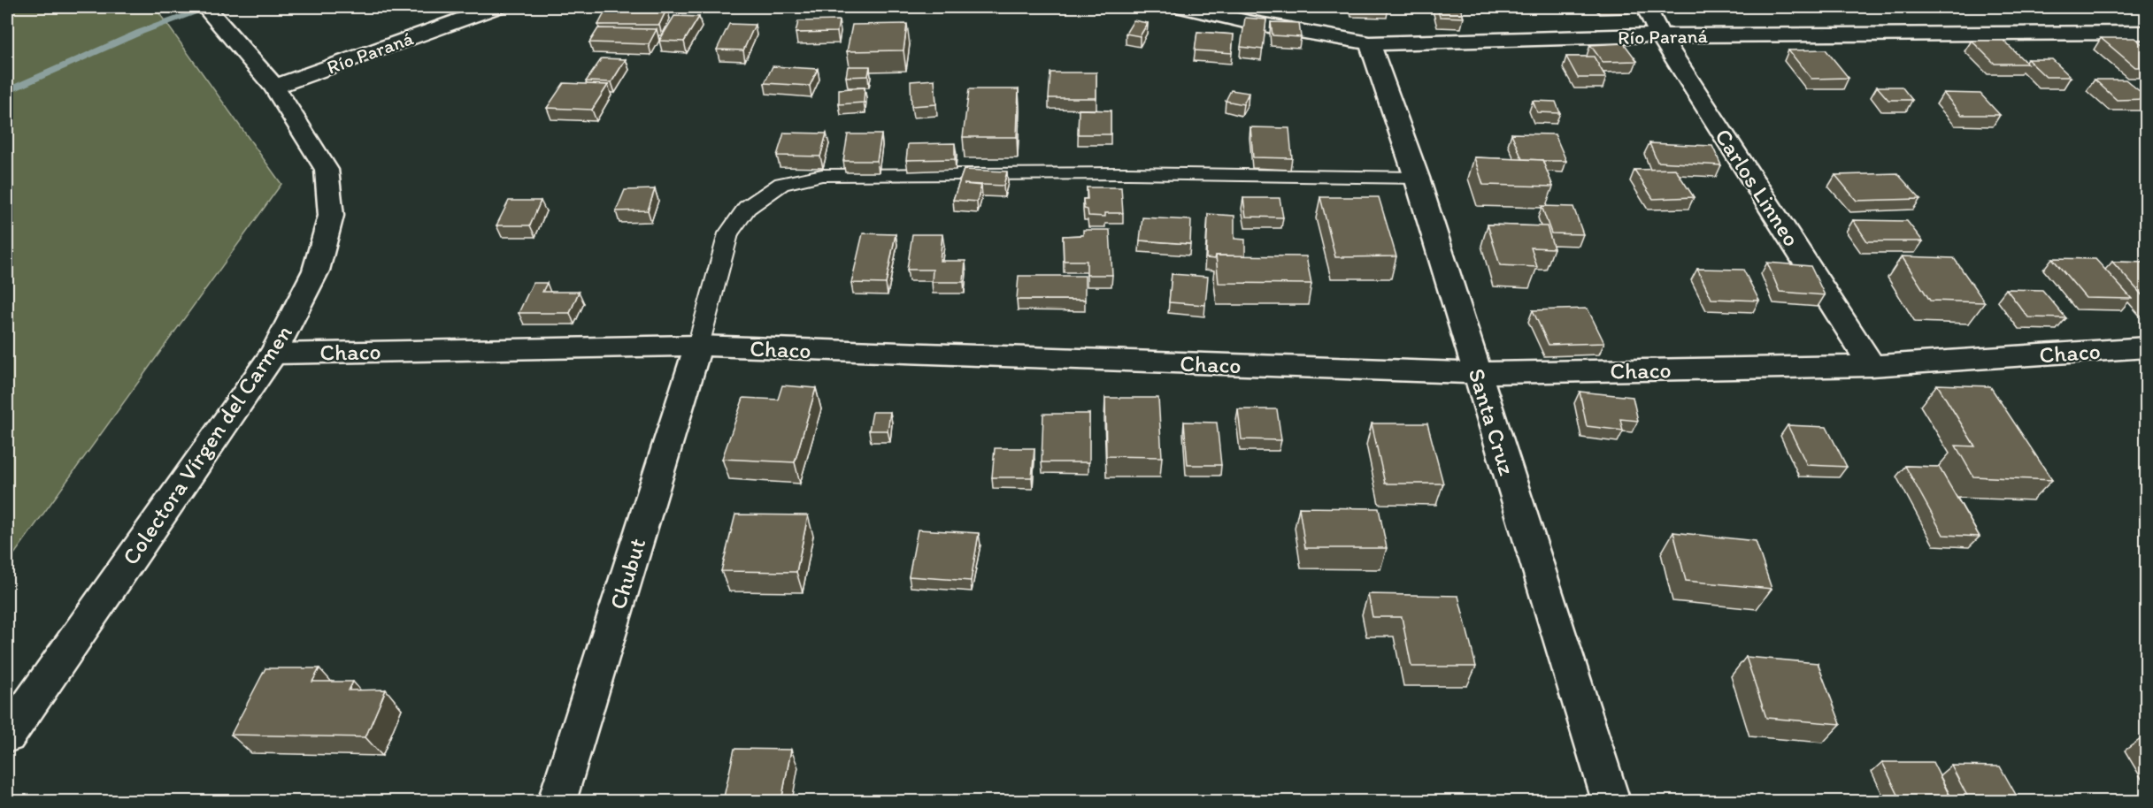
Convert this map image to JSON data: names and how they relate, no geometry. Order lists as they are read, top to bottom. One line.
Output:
{"streets":{"street":["Río Paraná","Carlos Linneo","Chaco","Santa Cruz","Colectora Vírgen del Carmen","Chubut"]},"crossings":[["Río Paraná","Carlos Linneo"],["Río Paraná","Santa Cruz"],["Río Paraná","Colectora Vírgen del Carmen"],["Carlos Linneo","Chaco"],["Chaco","Santa Cruz"],["Chaco","Colectora Vírgen del Carmen"],["Chaco","Chubut"]]}
